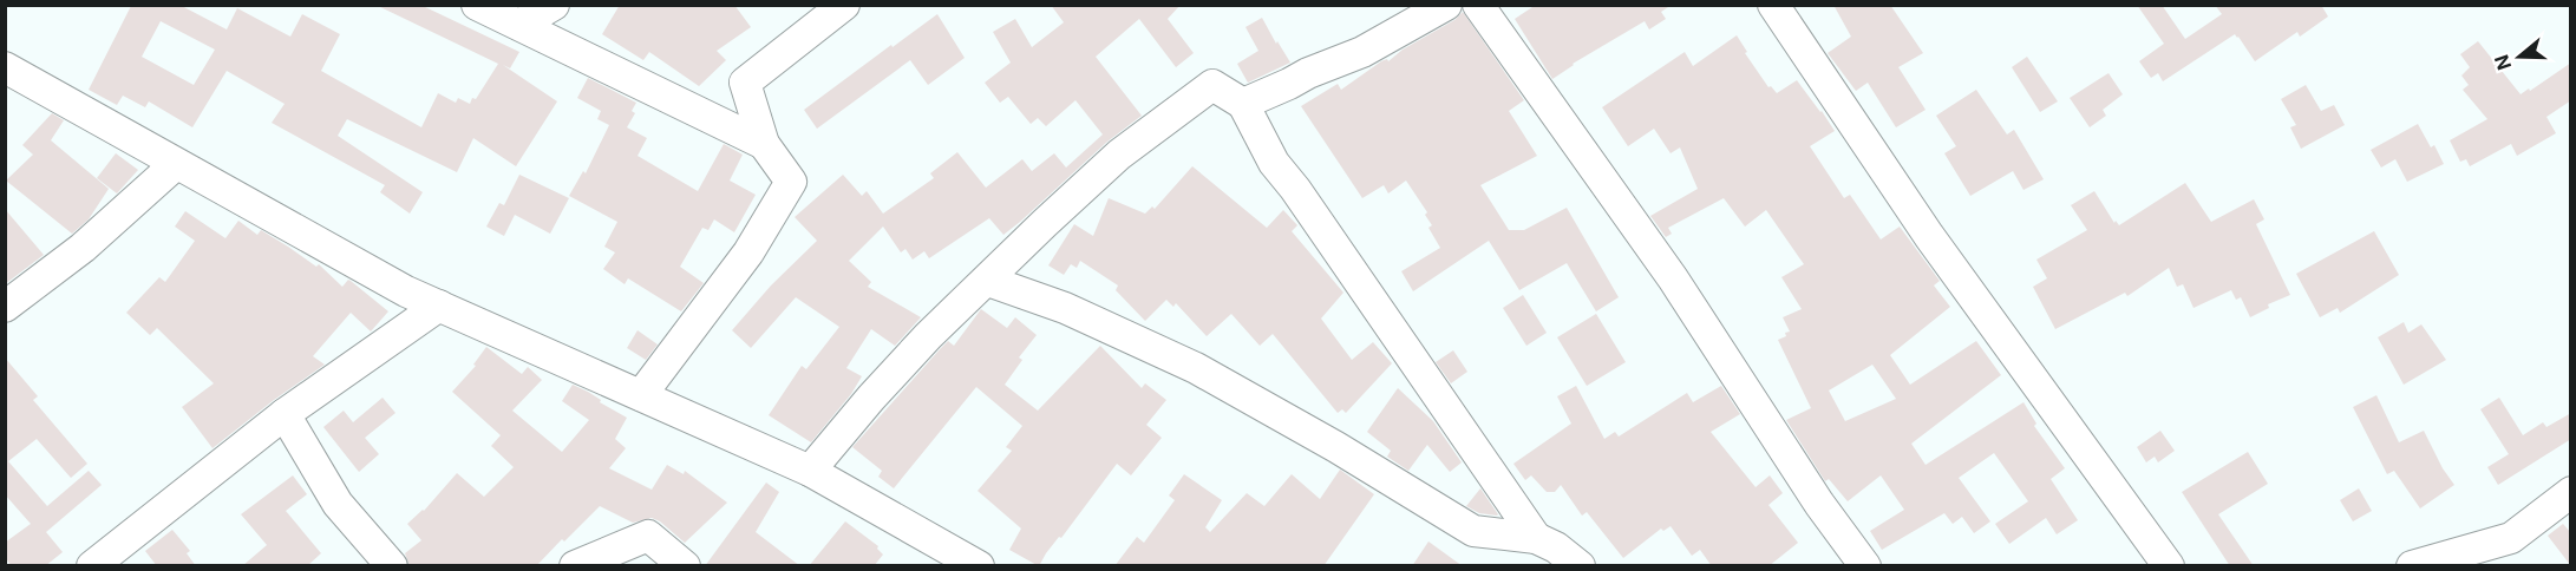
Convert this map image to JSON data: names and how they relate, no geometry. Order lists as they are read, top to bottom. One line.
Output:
{"north":"left"}
